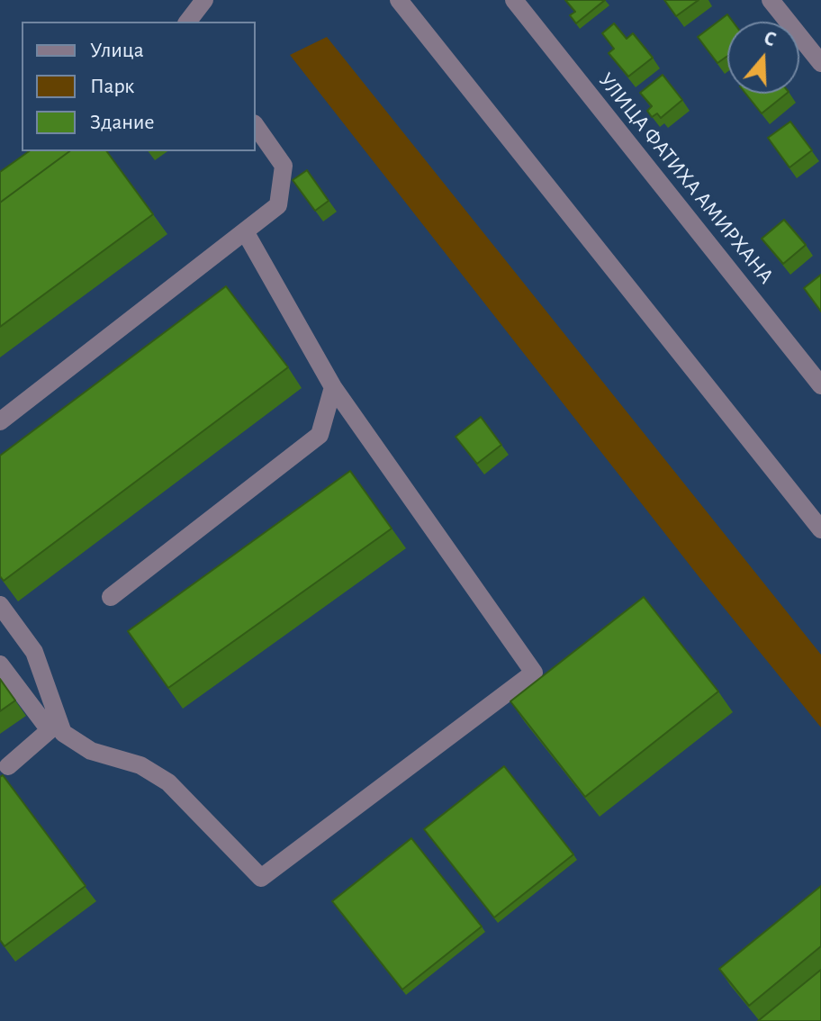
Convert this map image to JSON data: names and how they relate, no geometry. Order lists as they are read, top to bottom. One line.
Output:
{"streets":{"street":["УЛИЦА ФАТИХА АМИРХАНА"]},"legend":["Улица","Парк","Здание"],"north":"top"}
